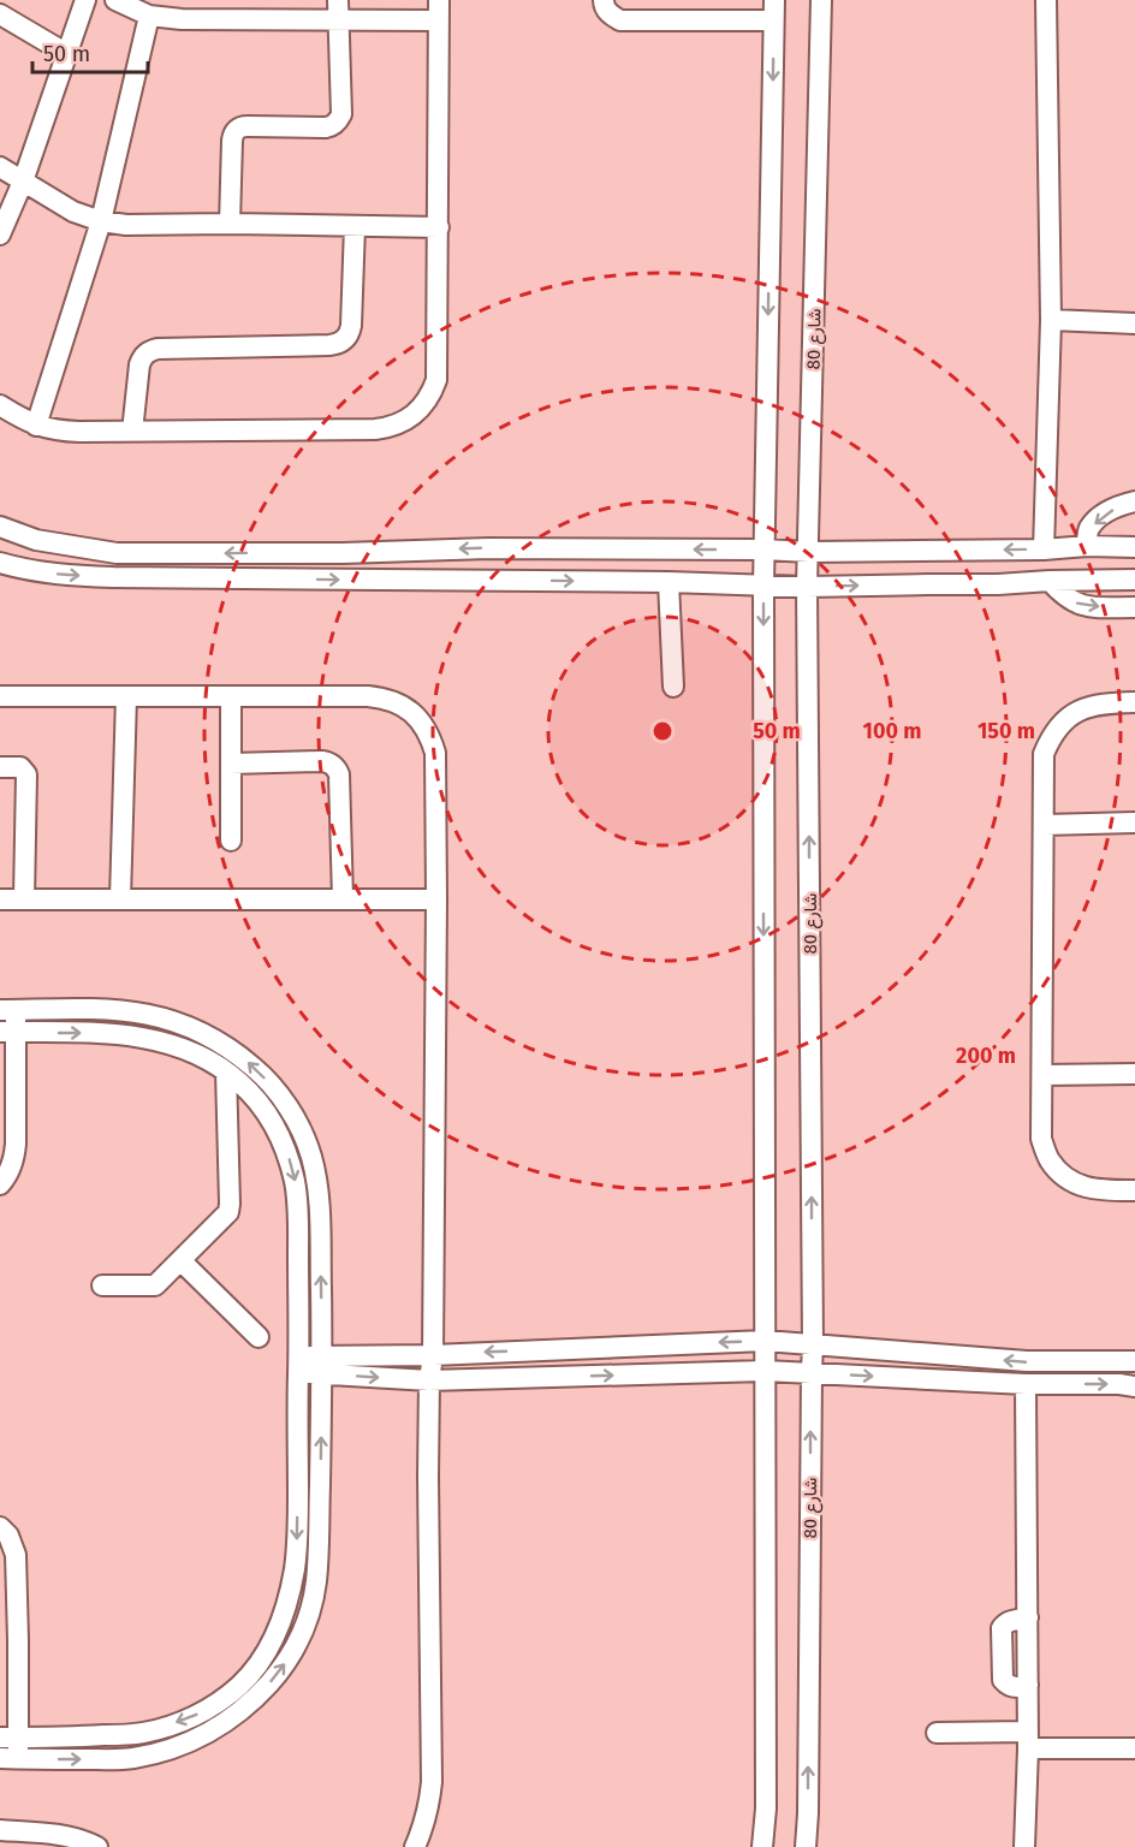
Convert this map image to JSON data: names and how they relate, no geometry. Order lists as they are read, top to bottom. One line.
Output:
{"streets":{"street":["شارع 80"]},"scale_bar":"50 m","rings":["50 m","100 m","150 m","200 m"]}
